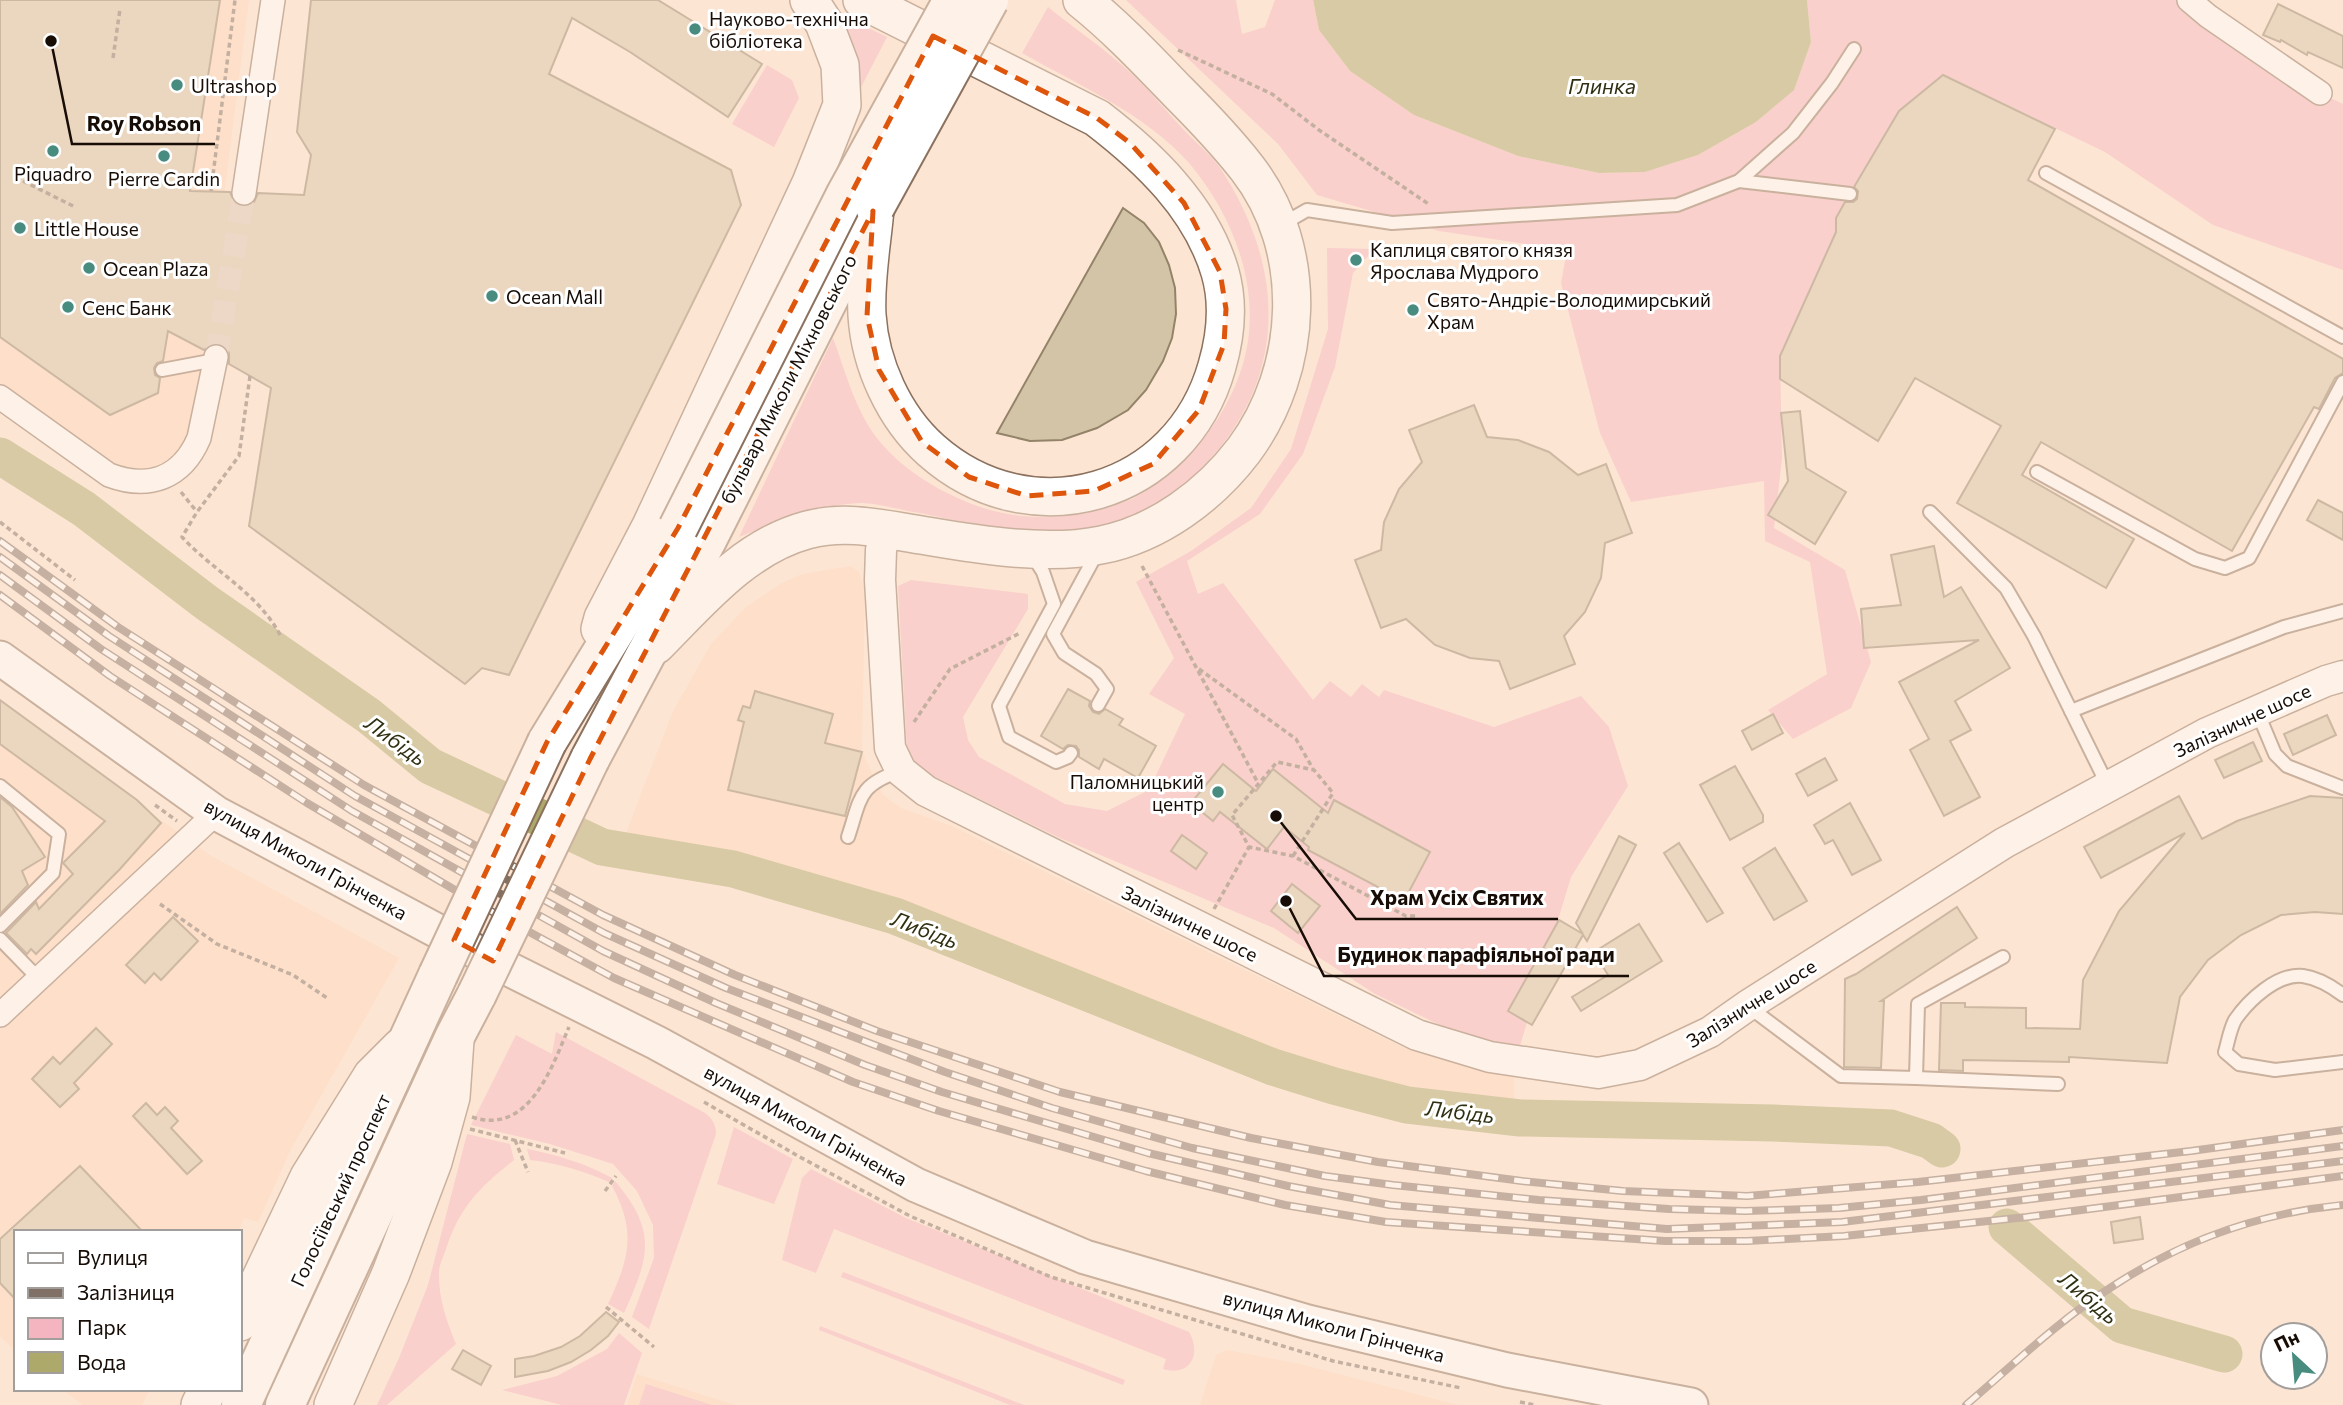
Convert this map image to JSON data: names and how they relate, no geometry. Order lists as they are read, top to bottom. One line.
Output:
{"streets":{"highway":["бульвар Миколи Міхновського","Голосіївський проспект"],"main road":["вулиця Миколи Грінченка"],"street":["Залізничне шосе"]},"crossings":[["бульвар Миколи Міхновського","Голосіївський проспект"]],"water":["Глинка","Либідь"],"places":["Науково-технічна бібліотека","Roy Robson","Ultrashop","Piquadro","Pierre Cardin","Little House","Каплиця святого князя Ярослава Мудрого","Ocean Plaza","Ocean Mall","Сенс Банк","Свято-Андріє-Володимирський Храм","Паломницький центр","Храм Усіх Святих","Будинок парафіяльної ради"],"legend":["Вулиця","Залізниця","Парк","Вода"],"north":"top left"}
